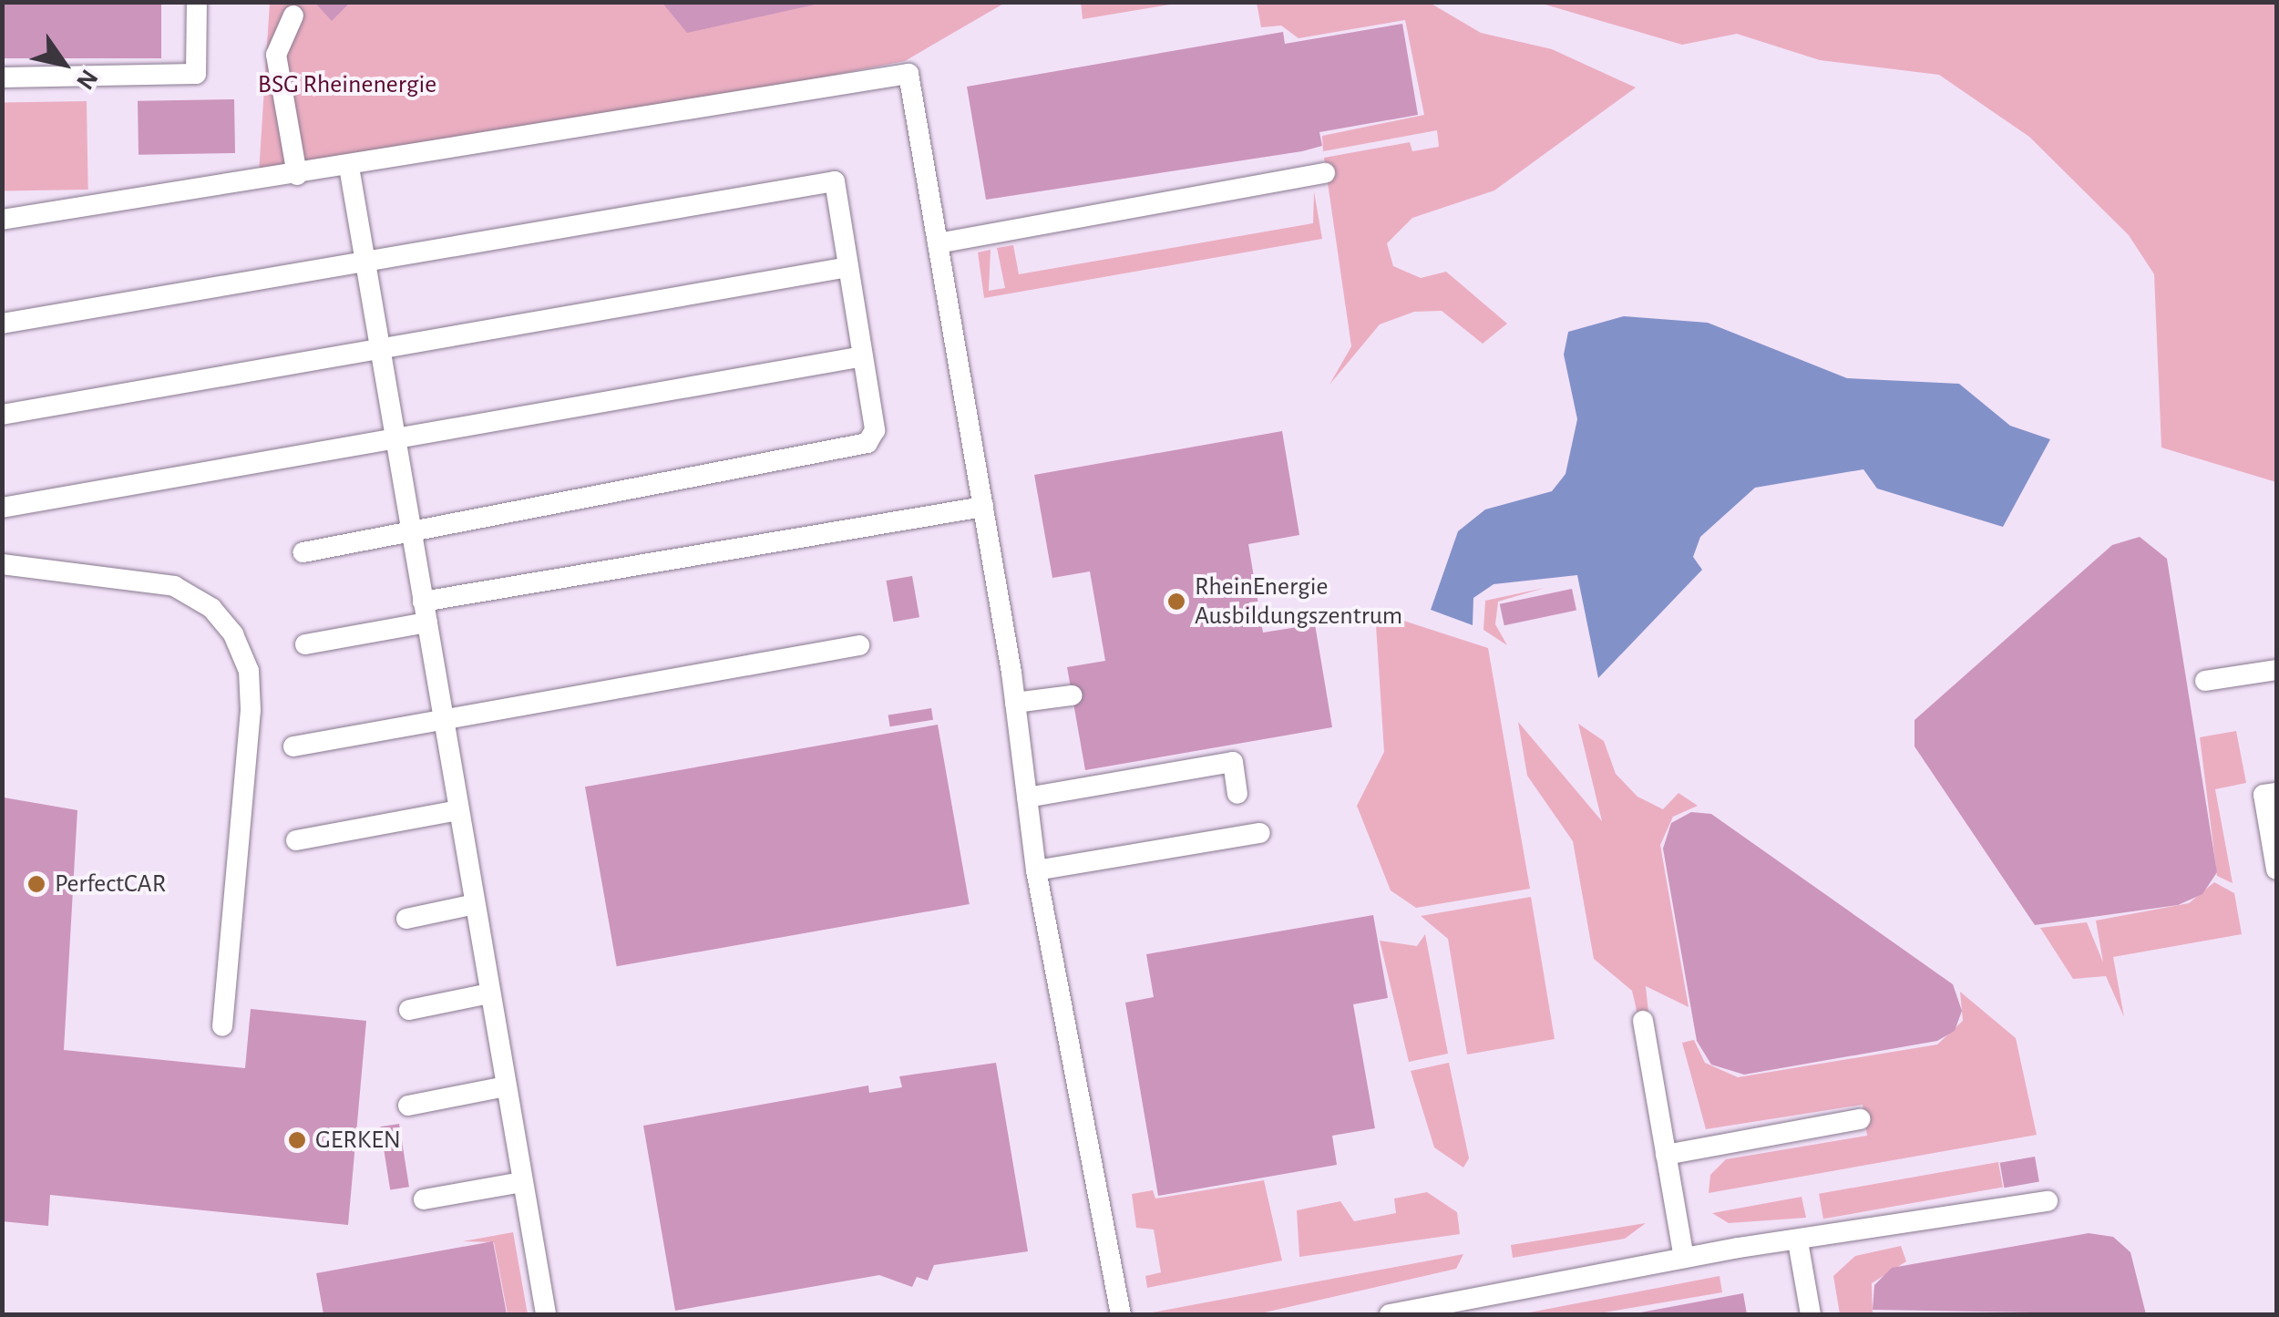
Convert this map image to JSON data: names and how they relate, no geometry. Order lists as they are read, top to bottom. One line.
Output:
{"parks":["BSG Rheinenergie"],"places":["RheinEnergie Ausbildungszentrum","PerfectCAR","GERKEN"],"north":"bottom right"}
